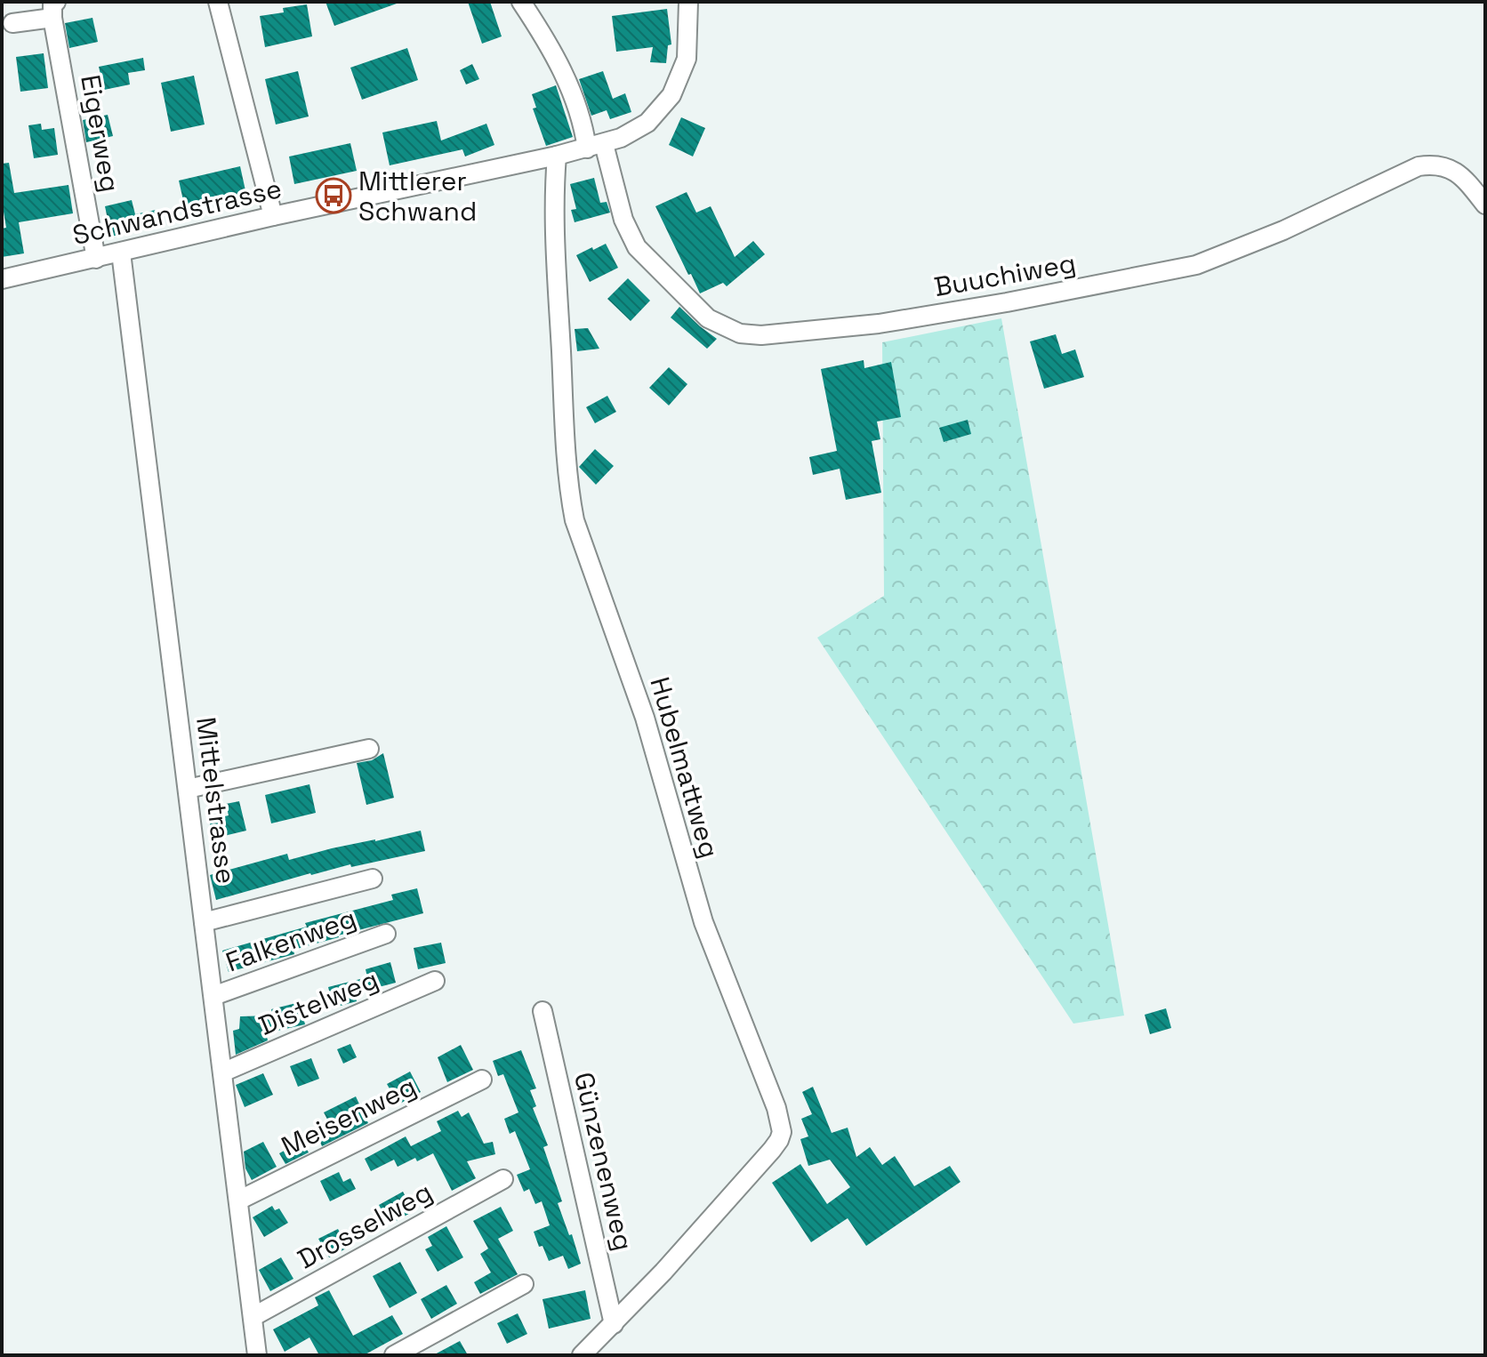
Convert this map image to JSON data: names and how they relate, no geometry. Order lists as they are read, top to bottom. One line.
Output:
{"streets":{"street":["Eigerweg","Schwandstrasse","Buuchiweg","Hubelmattweg","Mittelstrasse","Falkenweg","Distelweg","Meisenweg","Günzenenweg","Drosselweg"]},"crossings":[["Eigerweg","Schwandstrasse"],["Schwandstrasse","Buuchiweg"],["Schwandstrasse","Hubelmattweg"],["Schwandstrasse","Mittelstrasse"],["Hubelmattweg","Günzenenweg"],["Mittelstrasse","Falkenweg"],["Mittelstrasse","Distelweg"],["Mittelstrasse","Meisenweg"],["Mittelstrasse","Drosselweg"]],"places":{"bus stop":["Mittlerer Schwand"]}}
